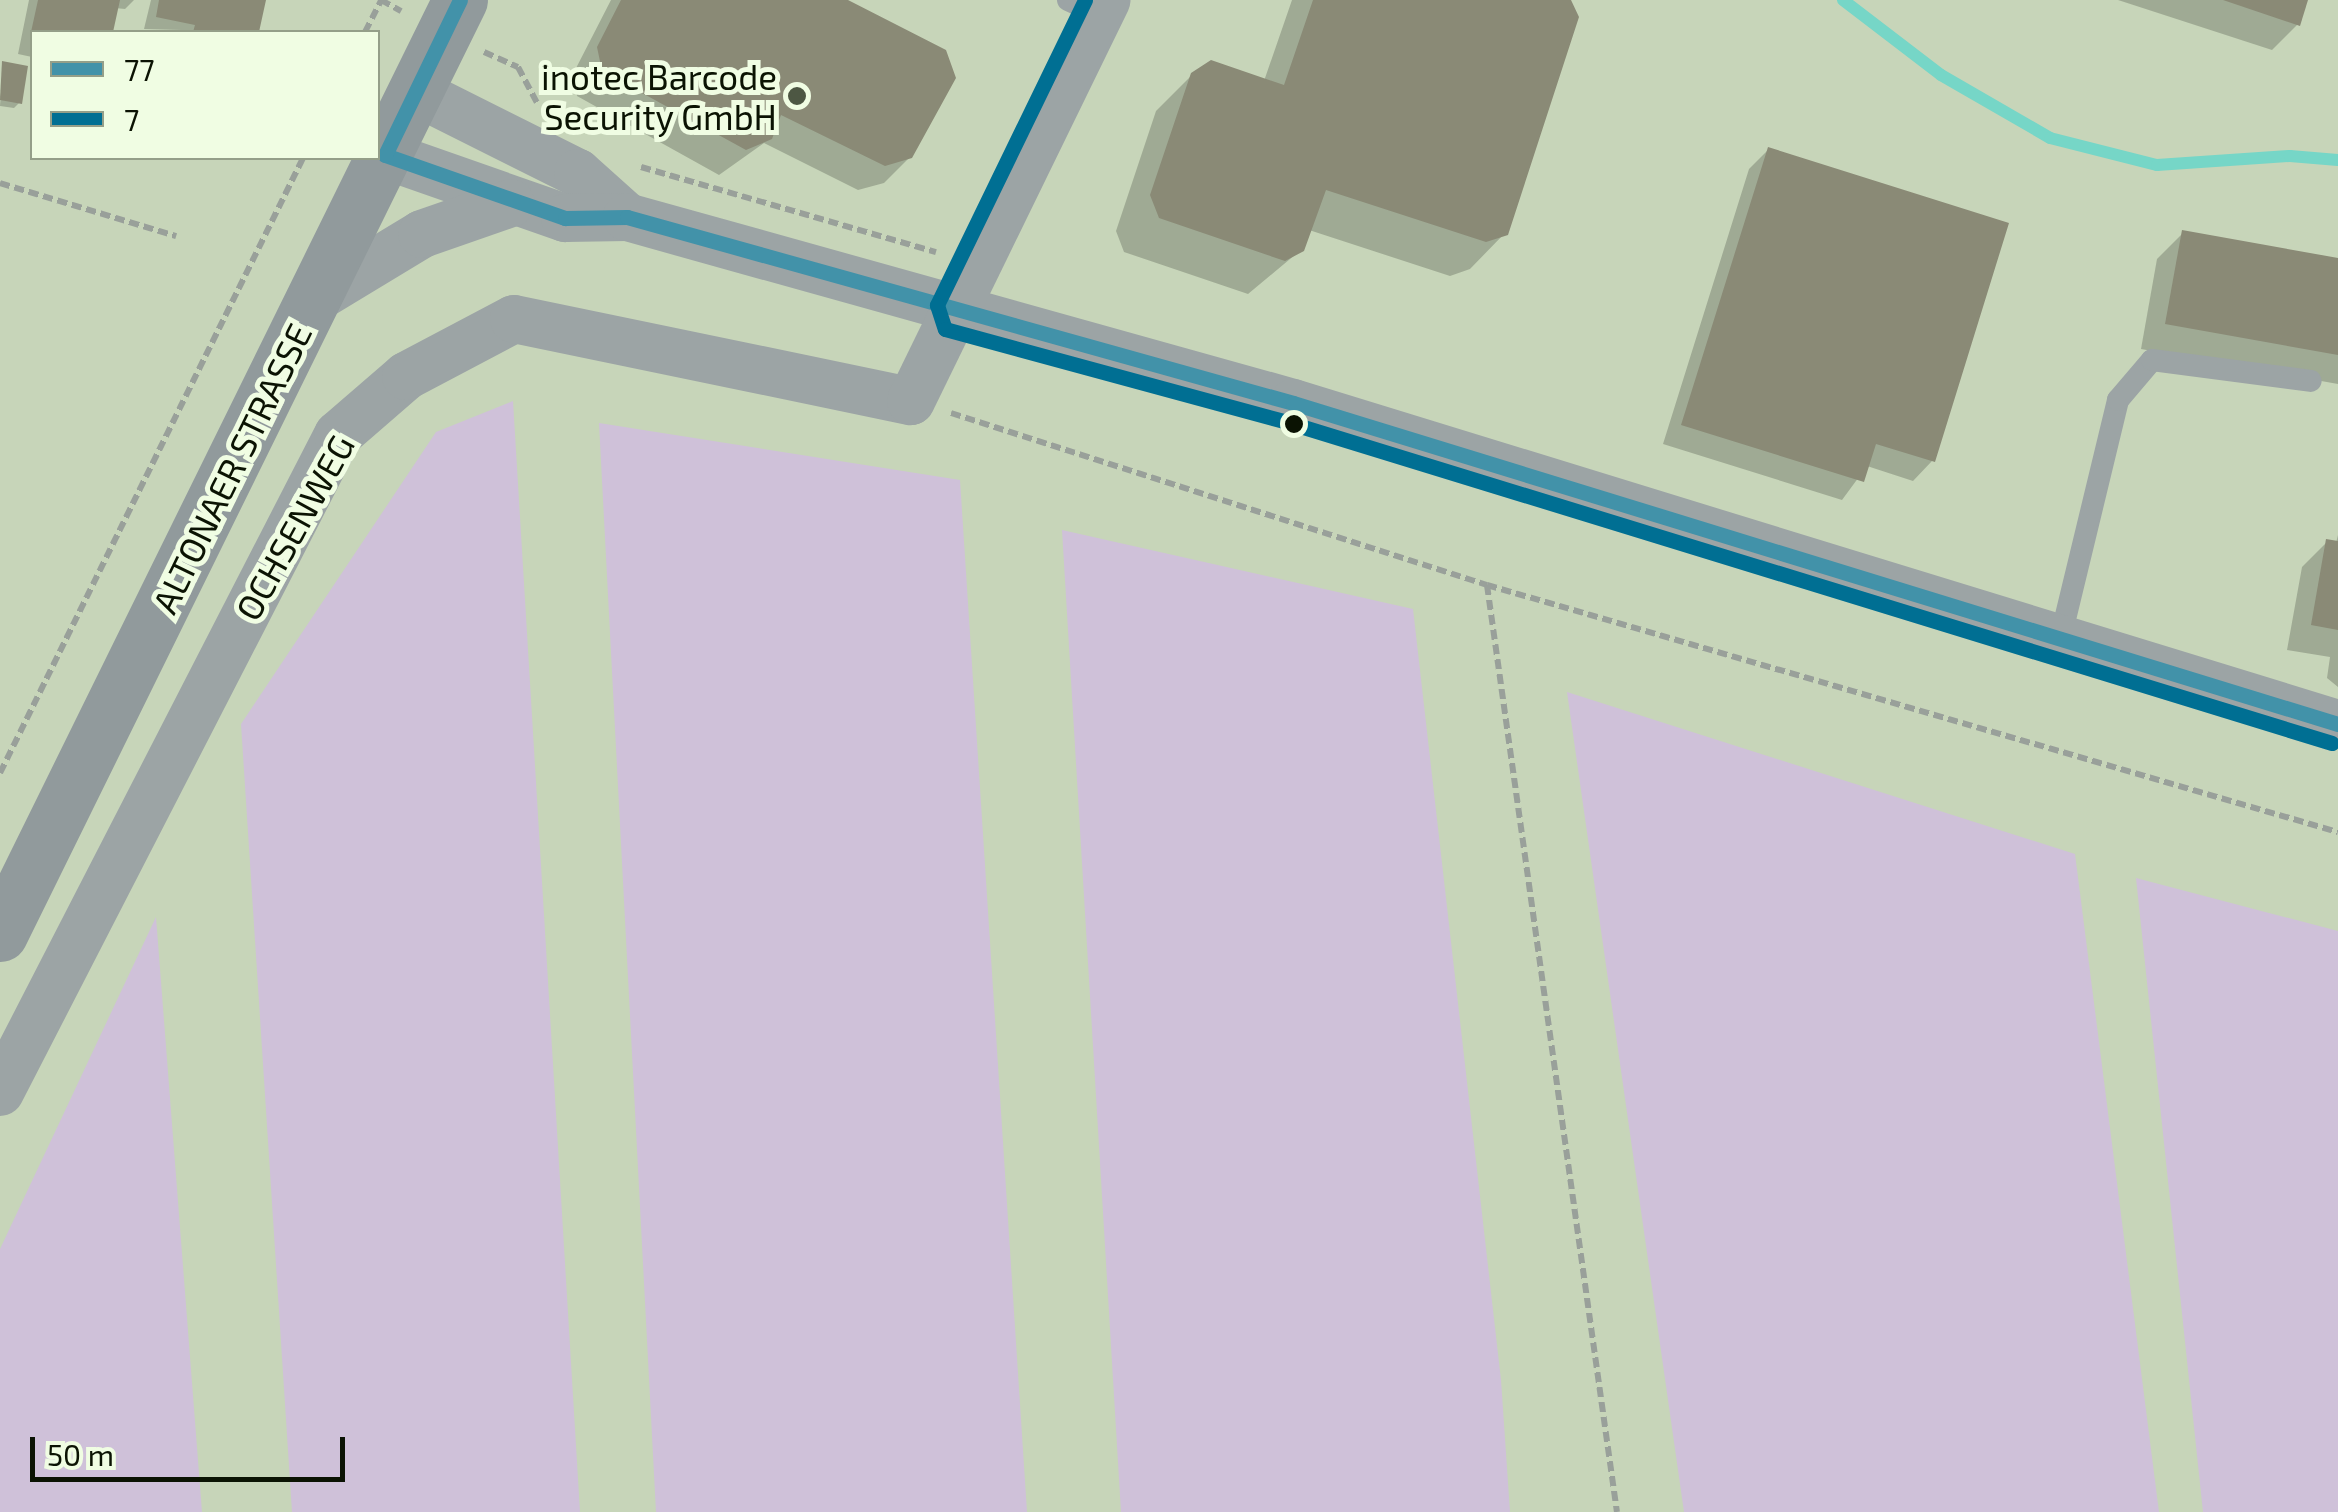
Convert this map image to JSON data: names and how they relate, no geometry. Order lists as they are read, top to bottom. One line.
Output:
{"streets":{"main road":["ALTONAER STRASSE"],"street":["OCHSENWEG"]},"places":["inotec Barcode Security GmbH"],"lines":["transit line 77","transit line 7"],"legend":["77","7"],"scale_bar":"50 m"}
